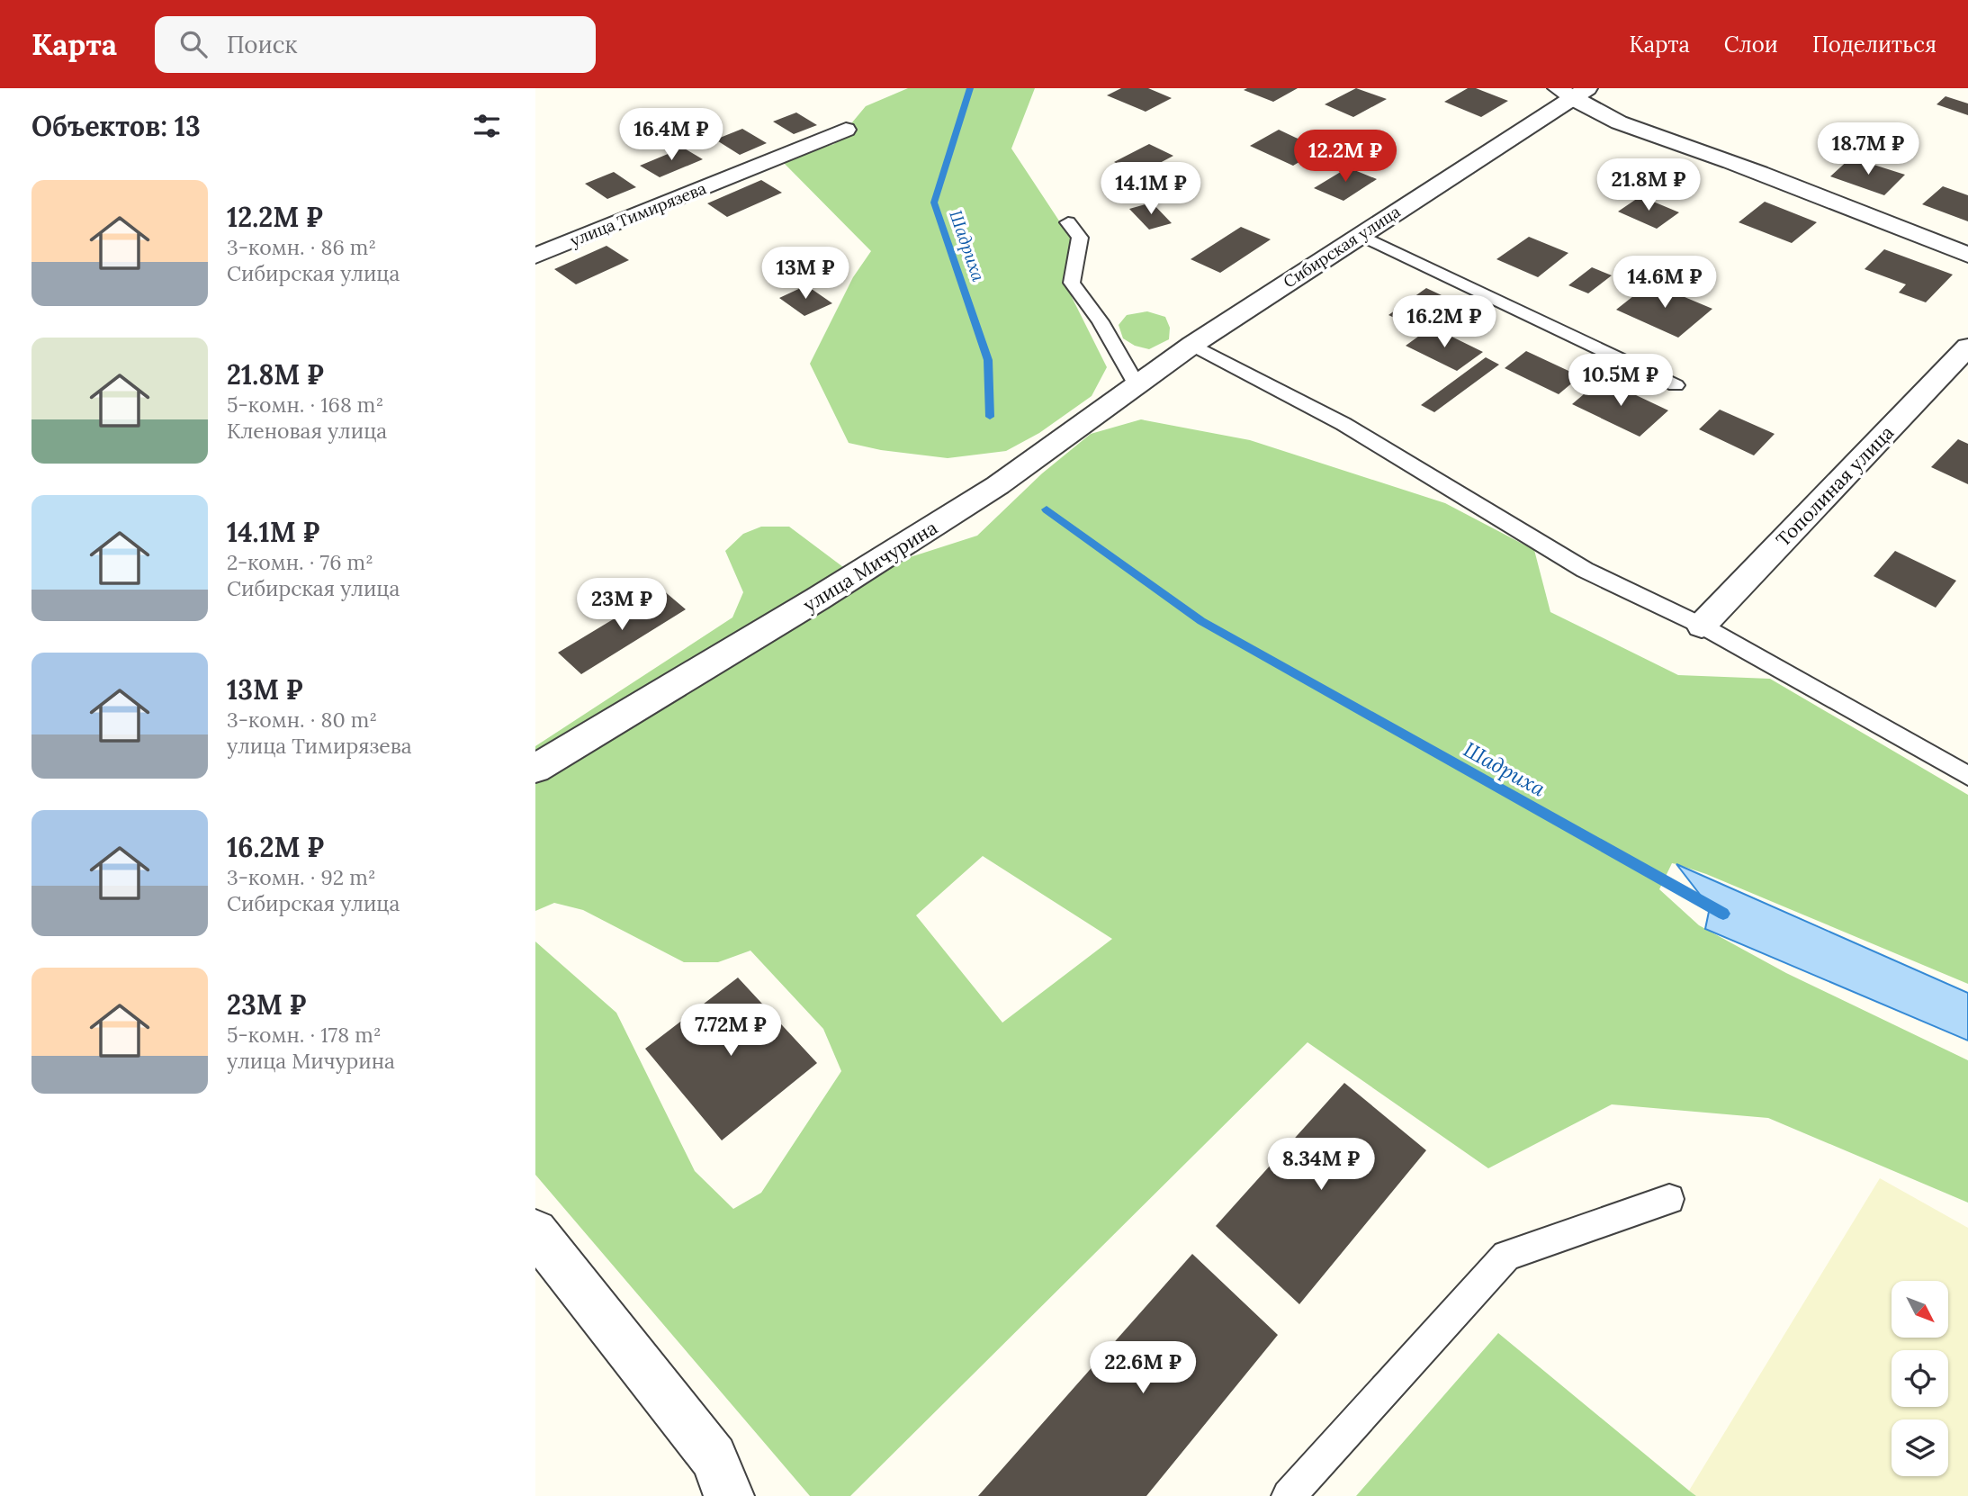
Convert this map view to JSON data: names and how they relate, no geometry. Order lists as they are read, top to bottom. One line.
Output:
{"streets":{"street":["улица Тимирязева","Сибирская улица","Тополиная улица","улица Мичурина"]},"crossings":[["Сибирская улица","улица Мичурина"]],"water":["Шадриха"],"north":"bottom right","page":{"header":"Карта","search":"Поиск","nav":["Карта","Слои","Поделиться"],"heading":"Объектов: 13","price":["16.4M ₽","18.7M ₽","12.2M ₽","21.8M ₽","14.1M ₽","13M ₽","14.6M ₽","16.2M ₽","10.5M ₽","23M ₽","7.72M ₽","8.34M ₽","22.6M ₽"],"list":[{"name":"12.2M ₽","note":"3-комн. · 86 m² · Сибирская улица"},{"name":"21.8M ₽","note":"5-комн. · 168 m² · Кленовая улица"},{"name":"14.1M ₽","note":"2-комн. · 76 m² · Сибирская улица"},{"name":"13M ₽","note":"3-комн. · 80 m² · улица Тимирязева"},{"name":"16.2M ₽","note":"3-комн. · 92 m² · Сибирская улица"},{"name":"23M ₽","note":"5-комн. · 178 m² · улица Мичурина"}]}}
